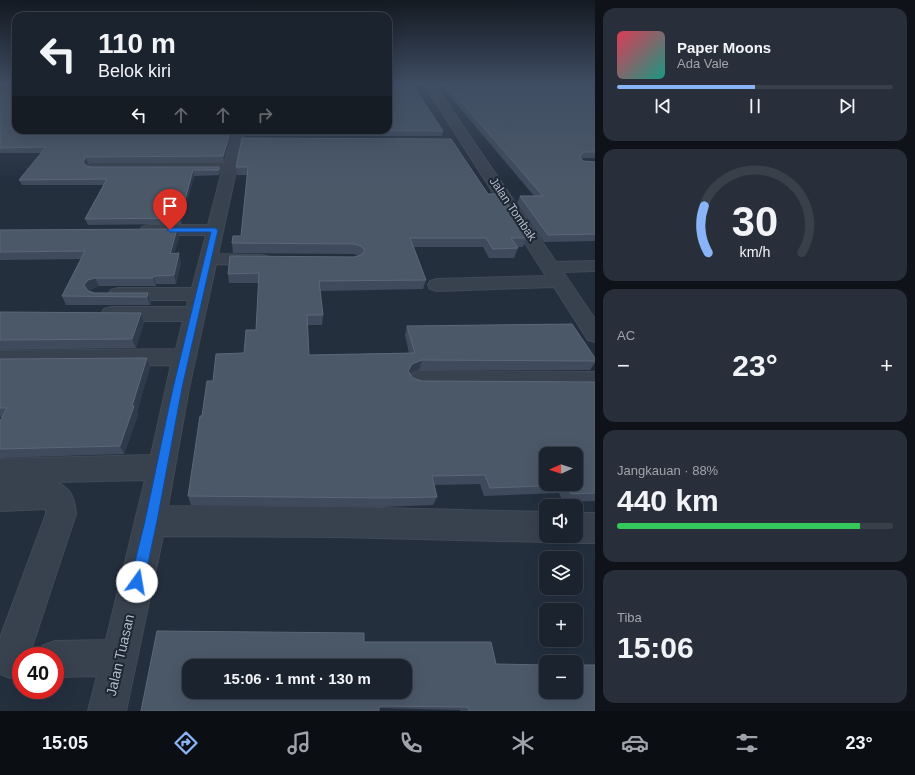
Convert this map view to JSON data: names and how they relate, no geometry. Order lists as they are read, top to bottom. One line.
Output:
{"streets":{"street":["Jalan Tombak","Jalan Tuasan"]},"north":"left","page":{"turn":["110 m","Belok kiri"],"song":["Paper Moons","Ada Vale"],"tile":["AC",["Jangkauan · 88%","440 km"],["Tiba","15:06"]],"heat":["−","23°","+"],"map_buttons":["+","−"],"limit":"40","trip":"15:06 · 1 mnt · 130 m","tabs":["15:05","23°"],"gauge":["30","km/h"]}}
